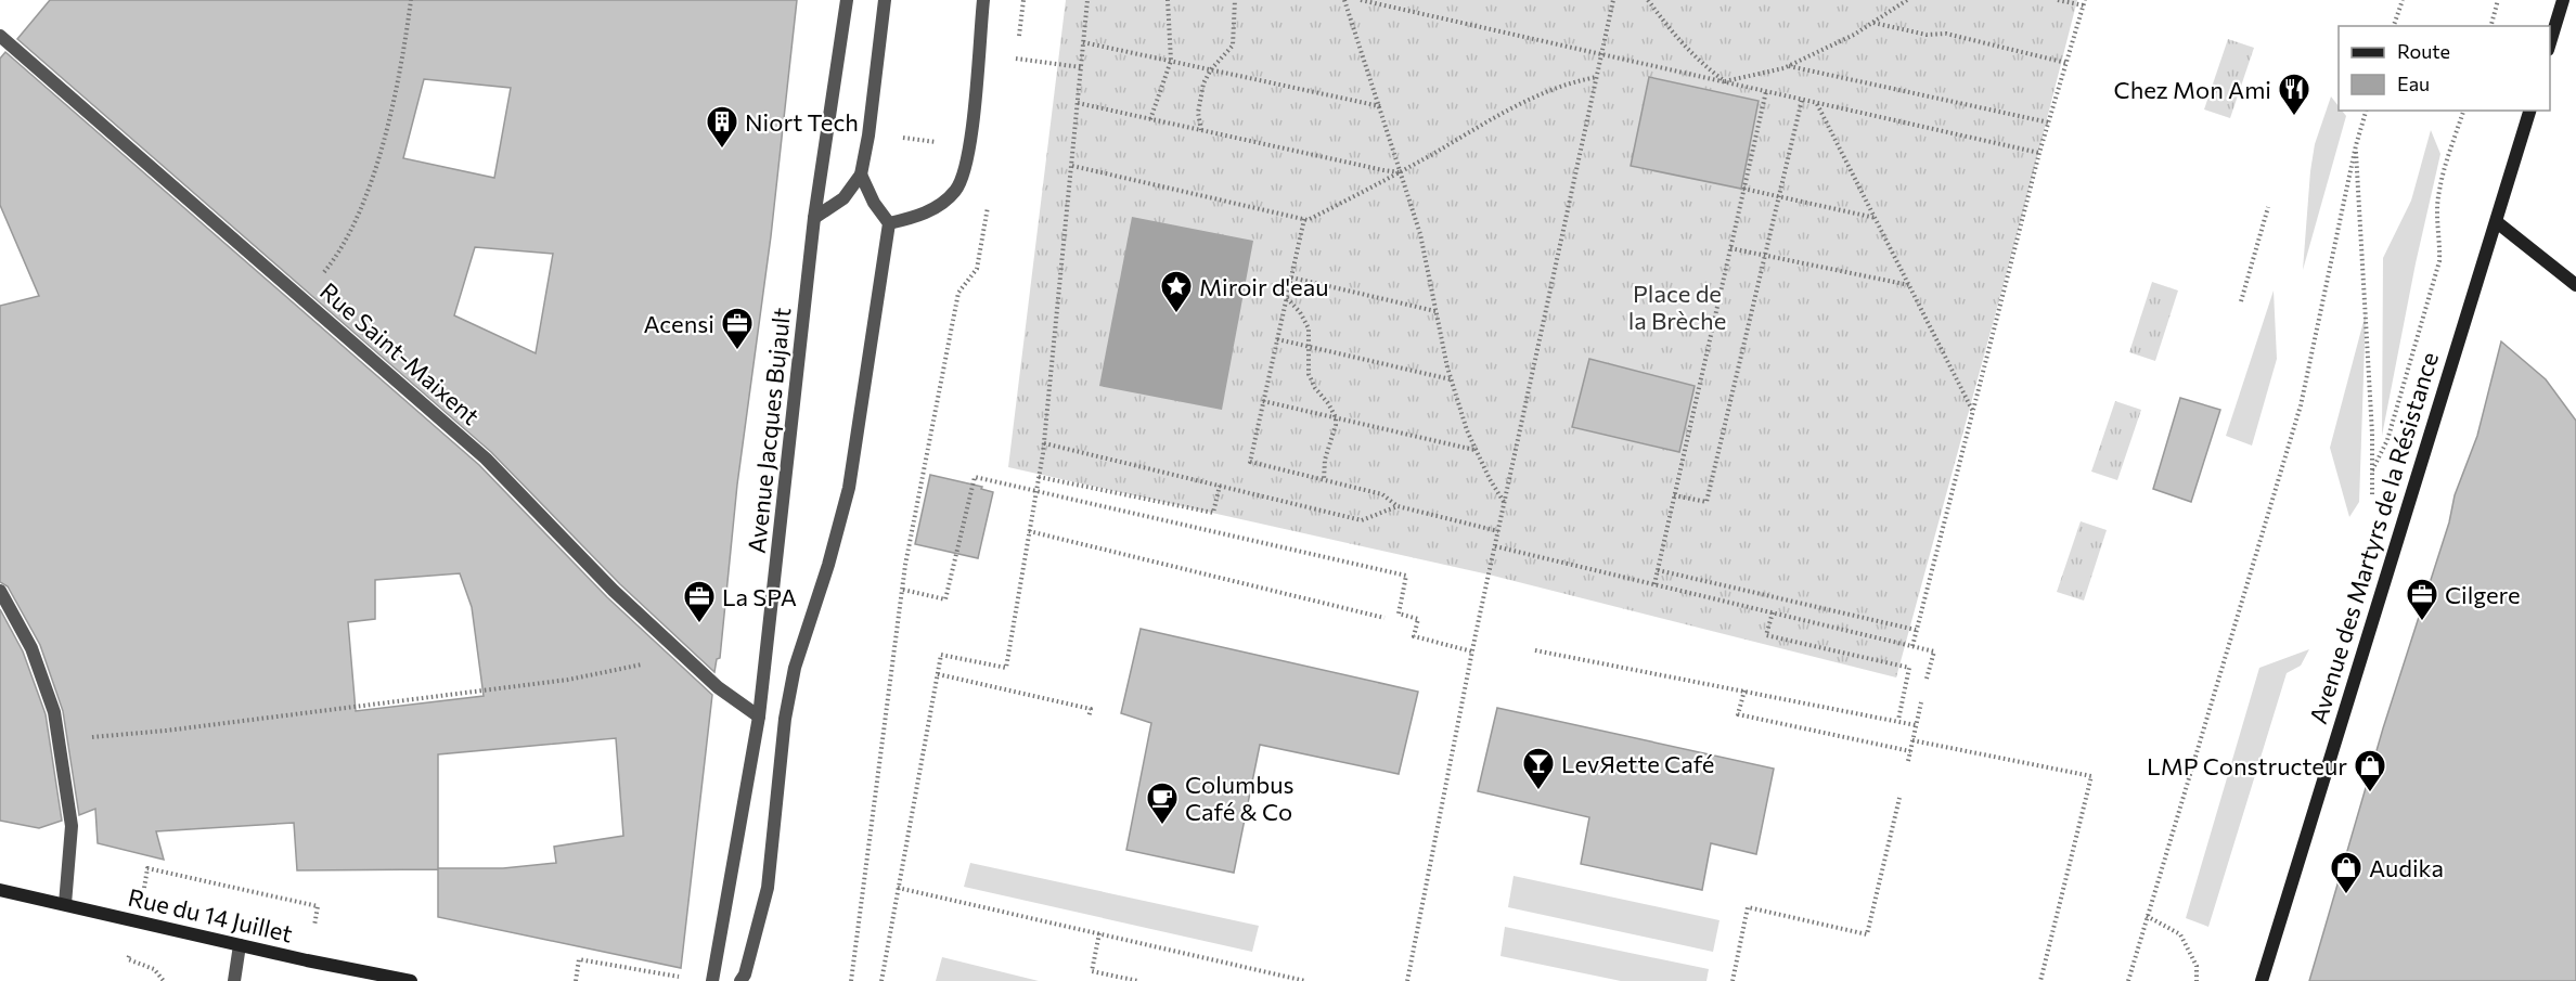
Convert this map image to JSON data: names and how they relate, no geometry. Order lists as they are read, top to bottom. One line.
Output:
{"streets":{"main road":["Avenue des Martyrs de la Résistance","Rue du 14 Juillet"],"street":["Rue Saint-Maixent","Avenue Jacques Bujault"]},"crossings":[["Rue Saint-Maixent","Avenue Jacques Bujault"]],"parks":["Place de la Brèche"],"places":{"restaurant":["Chez Mon Ami"],"building":["Niort Tech"],"place":["Miroir d'eau"],"office":["Acensi","Cilgere","La SPA"],"bar":["LevЯette Café"],"shop":["LMP Constructeur","Audika"],"cafe":["Columbus Café & Co"]},"legend":["Route","Eau"]}
